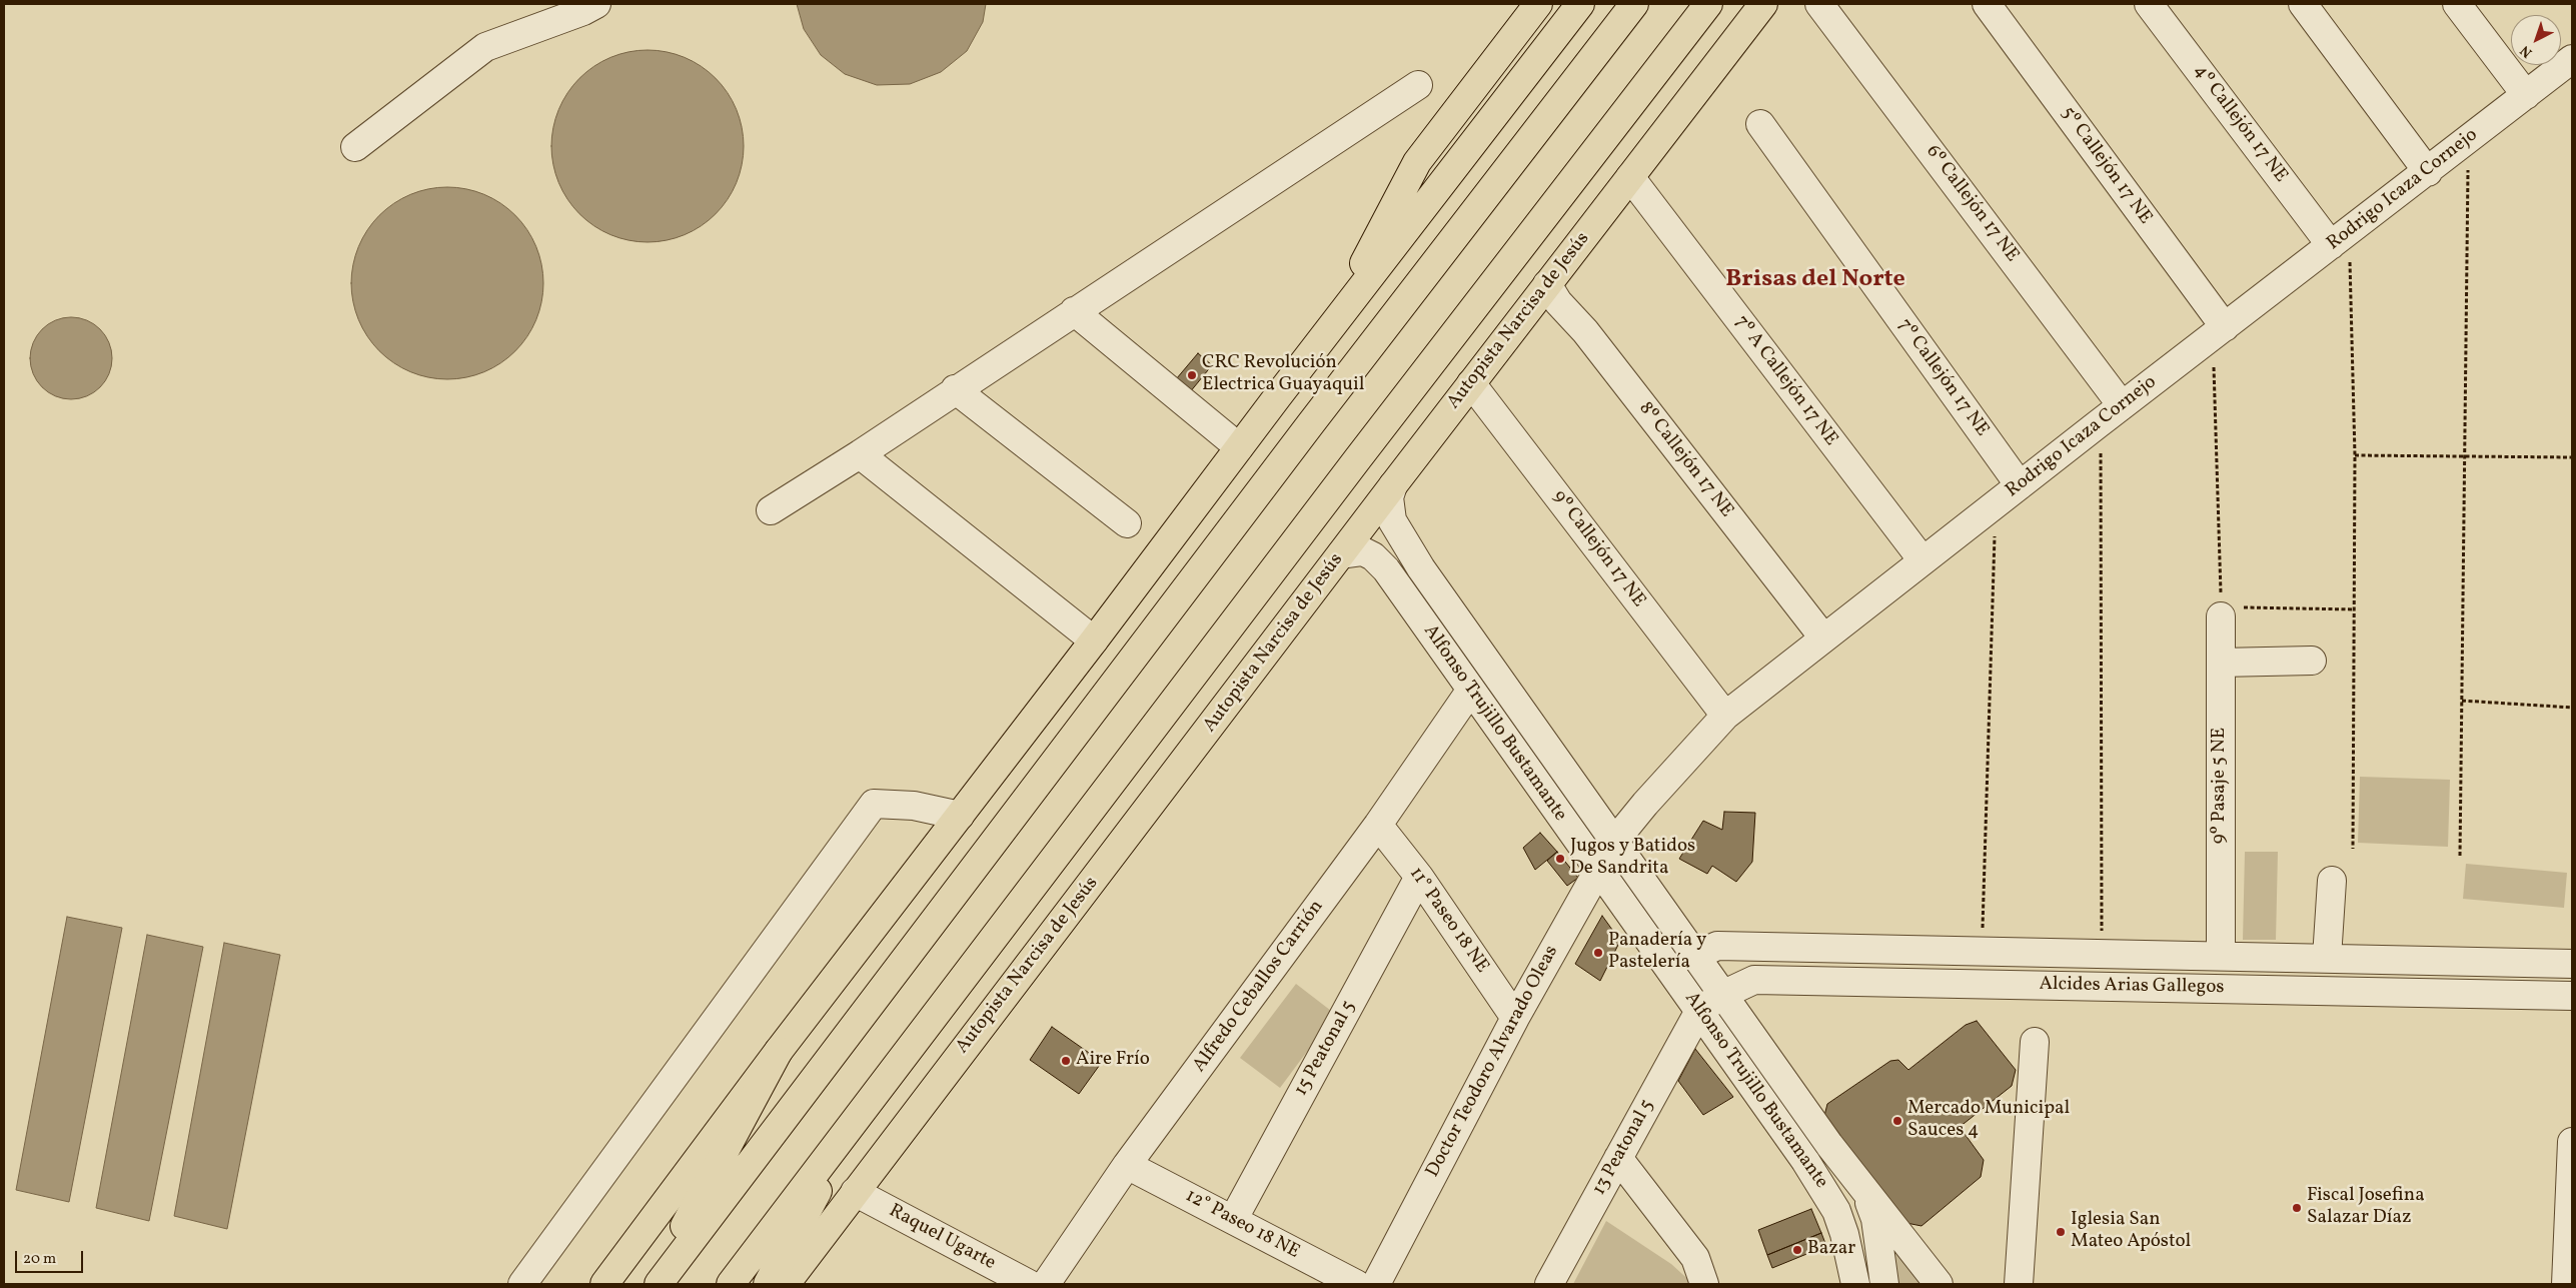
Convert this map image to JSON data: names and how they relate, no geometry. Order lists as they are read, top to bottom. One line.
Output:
{"streets":{"main road":["Autopista Narcisa de Jesús"],"street":["4º Callejón 17 NE","5º Callejón 17 NE","Rodrigo Icaza Cornejo","6º Callejón 17 NE","7º Callejón 17 NE","7º A Callejón 17 NE","8º Callejón 17 NE","9º Callejón 17 NE","Alfonso Trujillo Bustamante","9º Pasaje 5 NE","11° Paseo 18 NE","Alfredo Ceballos Carrión","Alcides Arias Gallegos","15 Peatonal 5","Doctor Teodoro Alvarado Oleas","13 Peatonal 5","12° Paseo 18 NE","Raquel Ugarte"]},"crossings":[["4º Callejón 17 NE","Rodrigo Icaza Cornejo"],["5º Callejón 17 NE","Rodrigo Icaza Cornejo"],["Rodrigo Icaza Cornejo","6º Callejón 17 NE"],["Rodrigo Icaza Cornejo","7º Callejón 17 NE"],["Rodrigo Icaza Cornejo","7º A Callejón 17 NE"],["Rodrigo Icaza Cornejo","8º Callejón 17 NE"],["Rodrigo Icaza Cornejo","9º Callejón 17 NE"],["Rodrigo Icaza Cornejo","Alfonso Trujillo Bustamante"],["Rodrigo Icaza Cornejo","Doctor Teodoro Alvarado Oleas"],["Autopista Narcisa de Jesús","7º A Callejón 17 NE"],["Autopista Narcisa de Jesús","8º Callejón 17 NE"],["Autopista Narcisa de Jesús","9º Callejón 17 NE"],["Autopista Narcisa de Jesús","Alfonso Trujillo Bustamante"],["Autopista Narcisa de Jesús","Raquel Ugarte"],["Alfonso Trujillo Bustamante","Alfredo Ceballos Carrión"],["Alfonso Trujillo Bustamante","Alcides Arias Gallegos"],["Alfonso Trujillo Bustamante","Doctor Teodoro Alvarado Oleas"],["Alfonso Trujillo Bustamante","13 Peatonal 5"],["9º Pasaje 5 NE","Alcides Arias Gallegos"],["11° Paseo 18 NE","Alfredo Ceballos Carrión"],["11° Paseo 18 NE","15 Peatonal 5"],["11° Paseo 18 NE","Doctor Teodoro Alvarado Oleas"],["Alfredo Ceballos Carrión","12° Paseo 18 NE"],["Alcides Arias Gallegos","13 Peatonal 5"],["15 Peatonal 5","12° Paseo 18 NE"]],"districts":["Brisas del Norte"],"places":["CRC Revolución Electrica Guayaquil","Jugos y Batidos De Sandrita","Panadería y Pastelería","Aire Frío","Mercado Municipal Sauces 4","Fiscal Josefina Salazar Díaz","Iglesia San Mateo Apóstol","Bazar"],"scale_bar":"20 m","north":"bottom left"}
